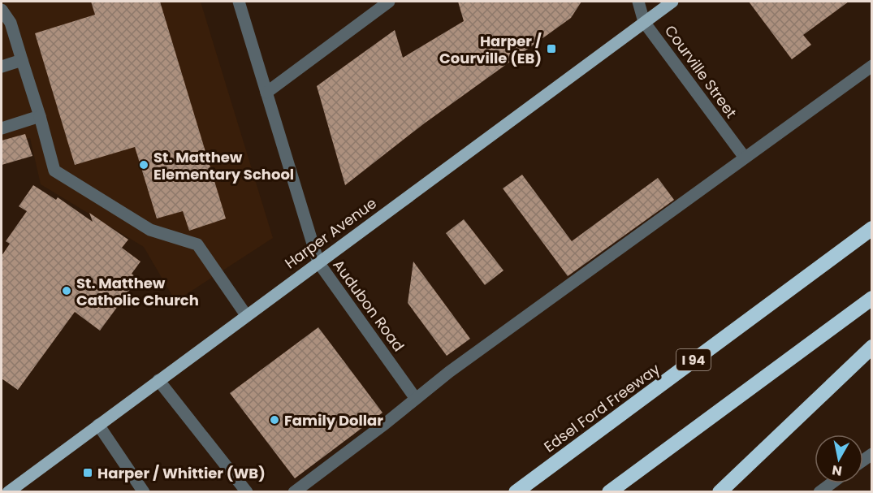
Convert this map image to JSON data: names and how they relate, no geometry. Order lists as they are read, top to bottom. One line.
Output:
{"streets":{"highway":["I 94","Edsel Ford Freeway"],"main road":["Harper Avenue"],"street":["Courville Street","Audubon Road"]},"crossings":[["Courville Street","Harper Avenue"],["Harper Avenue","Audubon Road"]],"places":{"transit":["Harper / Courville (EB)","Harper / Whittier (WB)"],"other":["St. Matthew Elementary School","St. Matthew Catholic Church","Family Dollar"]},"north":"bottom"}
